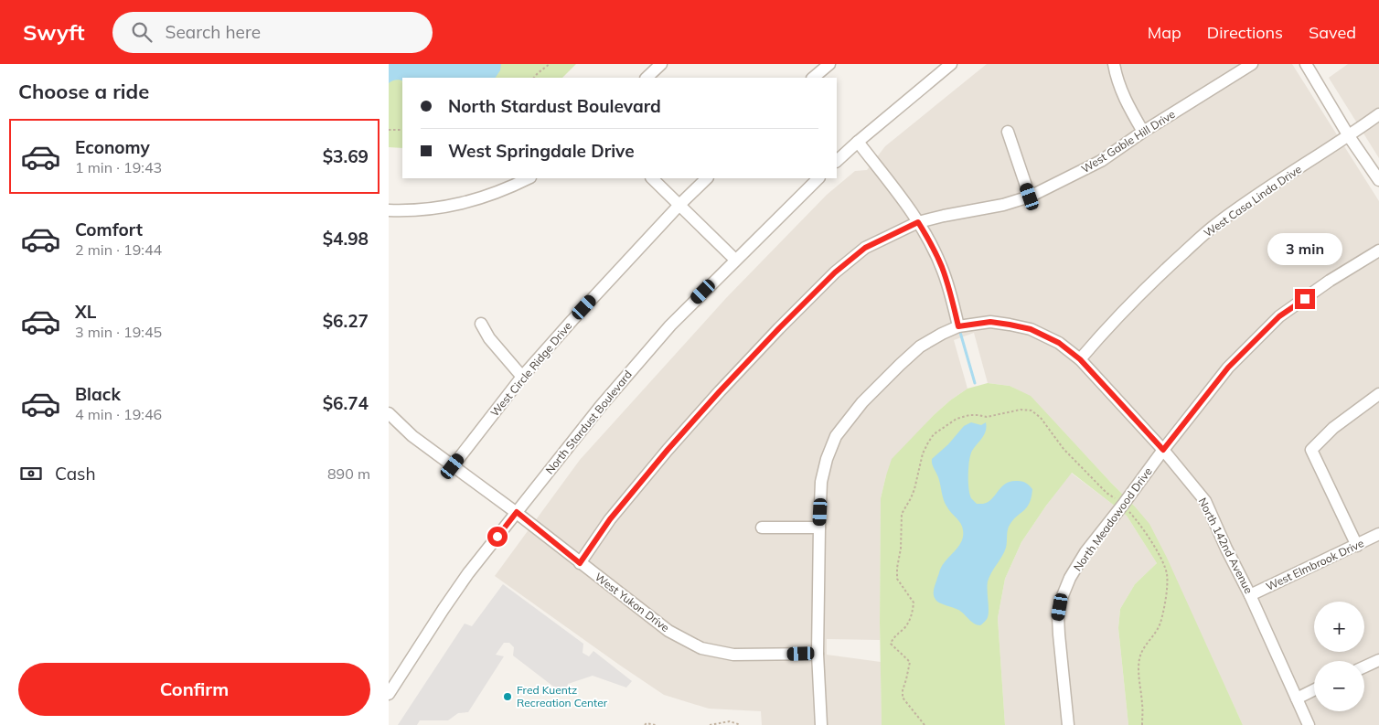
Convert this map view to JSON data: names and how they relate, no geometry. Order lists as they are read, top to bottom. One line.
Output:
{"streets":{"street":["West Gable Hill Drive","West Casa Linda Drive","West Circle Ridge Drive","North Stardust Boulevard","North Meadowood Drive","North 142nd Avenue","West Elmbrook Drive","West Yukon Drive"]},"crossings":[["West Gable Hill Drive","West Yukon Drive"],["West Casa Linda Drive","North 142nd Avenue"],["West Circle Ridge Drive","West Yukon Drive"],["North Stardust Boulevard","West Yukon Drive"],["North Meadowood Drive","North 142nd Avenue"],["North 142nd Avenue","West Elmbrook Drive"],["North 142nd Avenue","West Yukon Drive"]],"places":["Fred Kuentz Recreation Center"],"page":{"header":"Swyft","search":"Search here","nav":["Map","Directions","Saved"],"heading":"Choose a ride","banner":["North Stardust Boulevard","West Springdale Drive"],"list":[{"name":"Economy","note":"1 min · 19:43","value":"$3.69"},{"name":"Comfort","note":"2 min · 19:44","value":"$4.98"},{"name":"XL","note":"3 min · 19:45","value":"$6.27"},{"name":"Black","note":"4 min · 19:46","value":"$6.74"}],"bubble":"3 min","pay":["Cash","890 m"],"map_buttons":["+","−"],"buttons":"Confirm"}}
